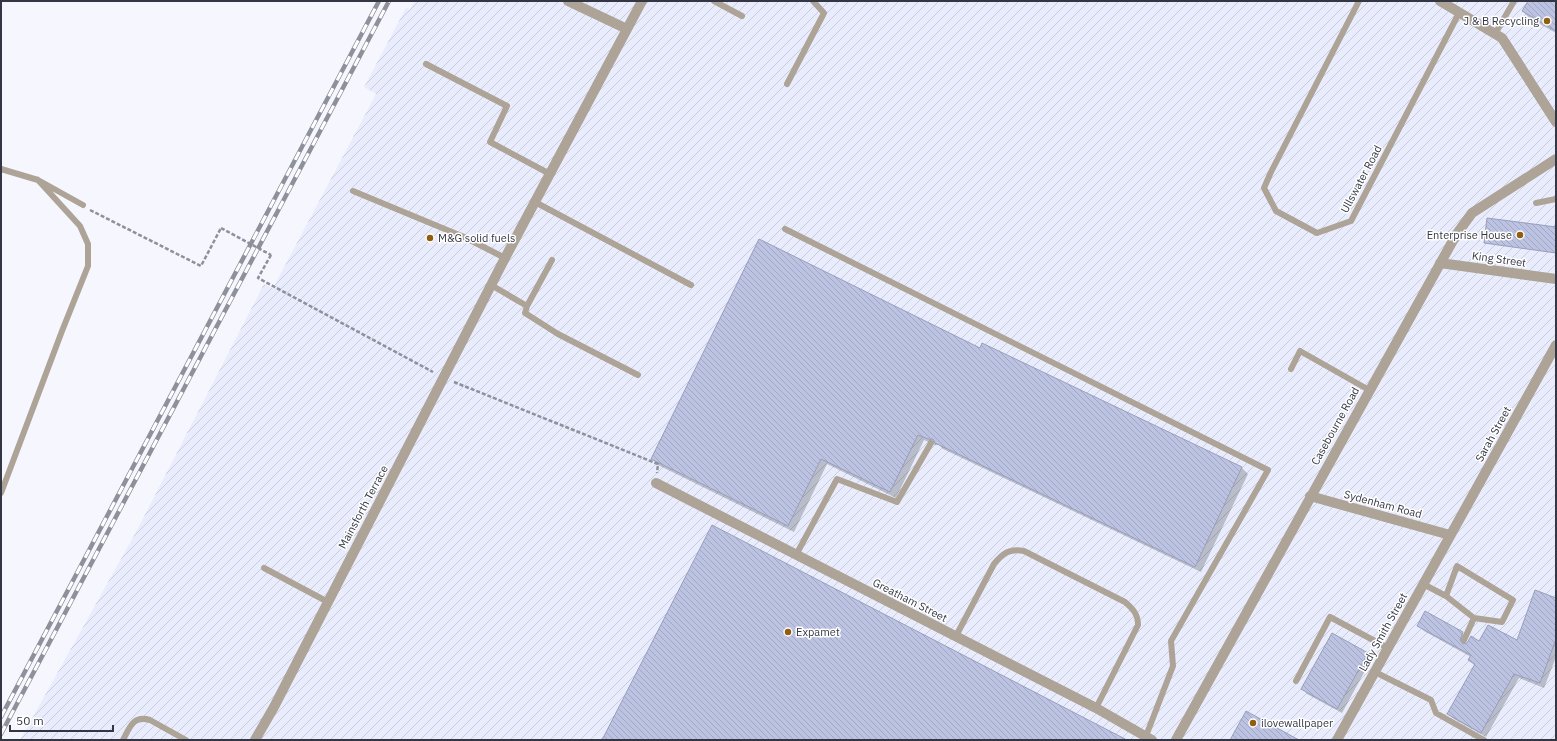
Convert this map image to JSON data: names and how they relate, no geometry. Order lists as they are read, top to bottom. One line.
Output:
{"streets":{"street":["King Street","Casebourne Road","Sarah Street","Sydenham Road","Mainsforth Terrace","Greatham Street","Lady Smith Street"],"lane":["Ullswater Road"]},"crossings":[["King Street","Casebourne Road"],["Casebourne Road","Sydenham Road"],["Sarah Street","Sydenham Road"],["Sarah Street","Lady Smith Street"],["Sydenham Road","Lady Smith Street"]],"places":["J & B Recycling","Enterprise House","M&G solid fuels","Expamet","ilovewallpaper"],"scale_bar":"50 m"}
